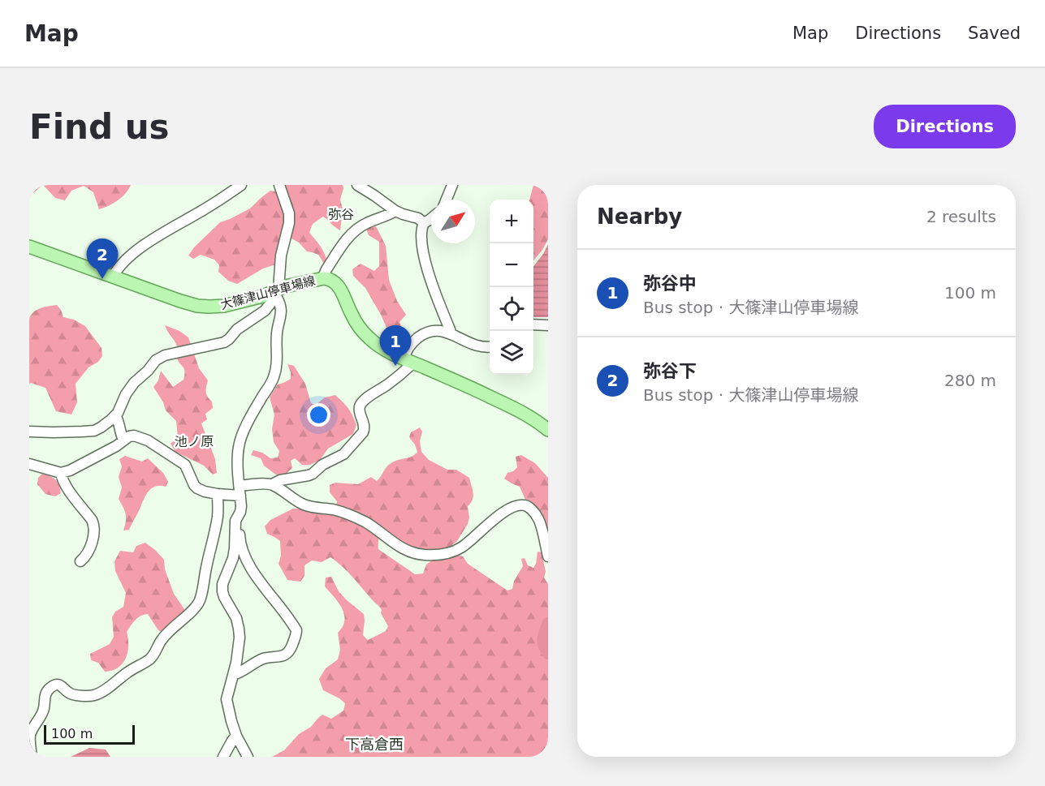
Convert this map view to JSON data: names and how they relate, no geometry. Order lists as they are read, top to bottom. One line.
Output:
{"streets":{"main road":["大篠津山停車場線"]},"districts":["弥谷","池ノ原","下高倉西"],"scale_bar":"100 m","north":"top right","page":{"header":"Map","nav":["Map","Directions","Saved"],"buttons":"Directions","title":"Find us","heading":["Nearby","2 results"],"map_buttons":["+","−"],"pins":["2","1"],"list":[{"mark":"1","name":"弥谷中","note":"Bus stop · 大篠津山停車場線","value":"100 m"},{"mark":"2","name":"弥谷下","note":"Bus stop · 大篠津山停車場線","value":"280 m"}],"scale":"100 m"}}
